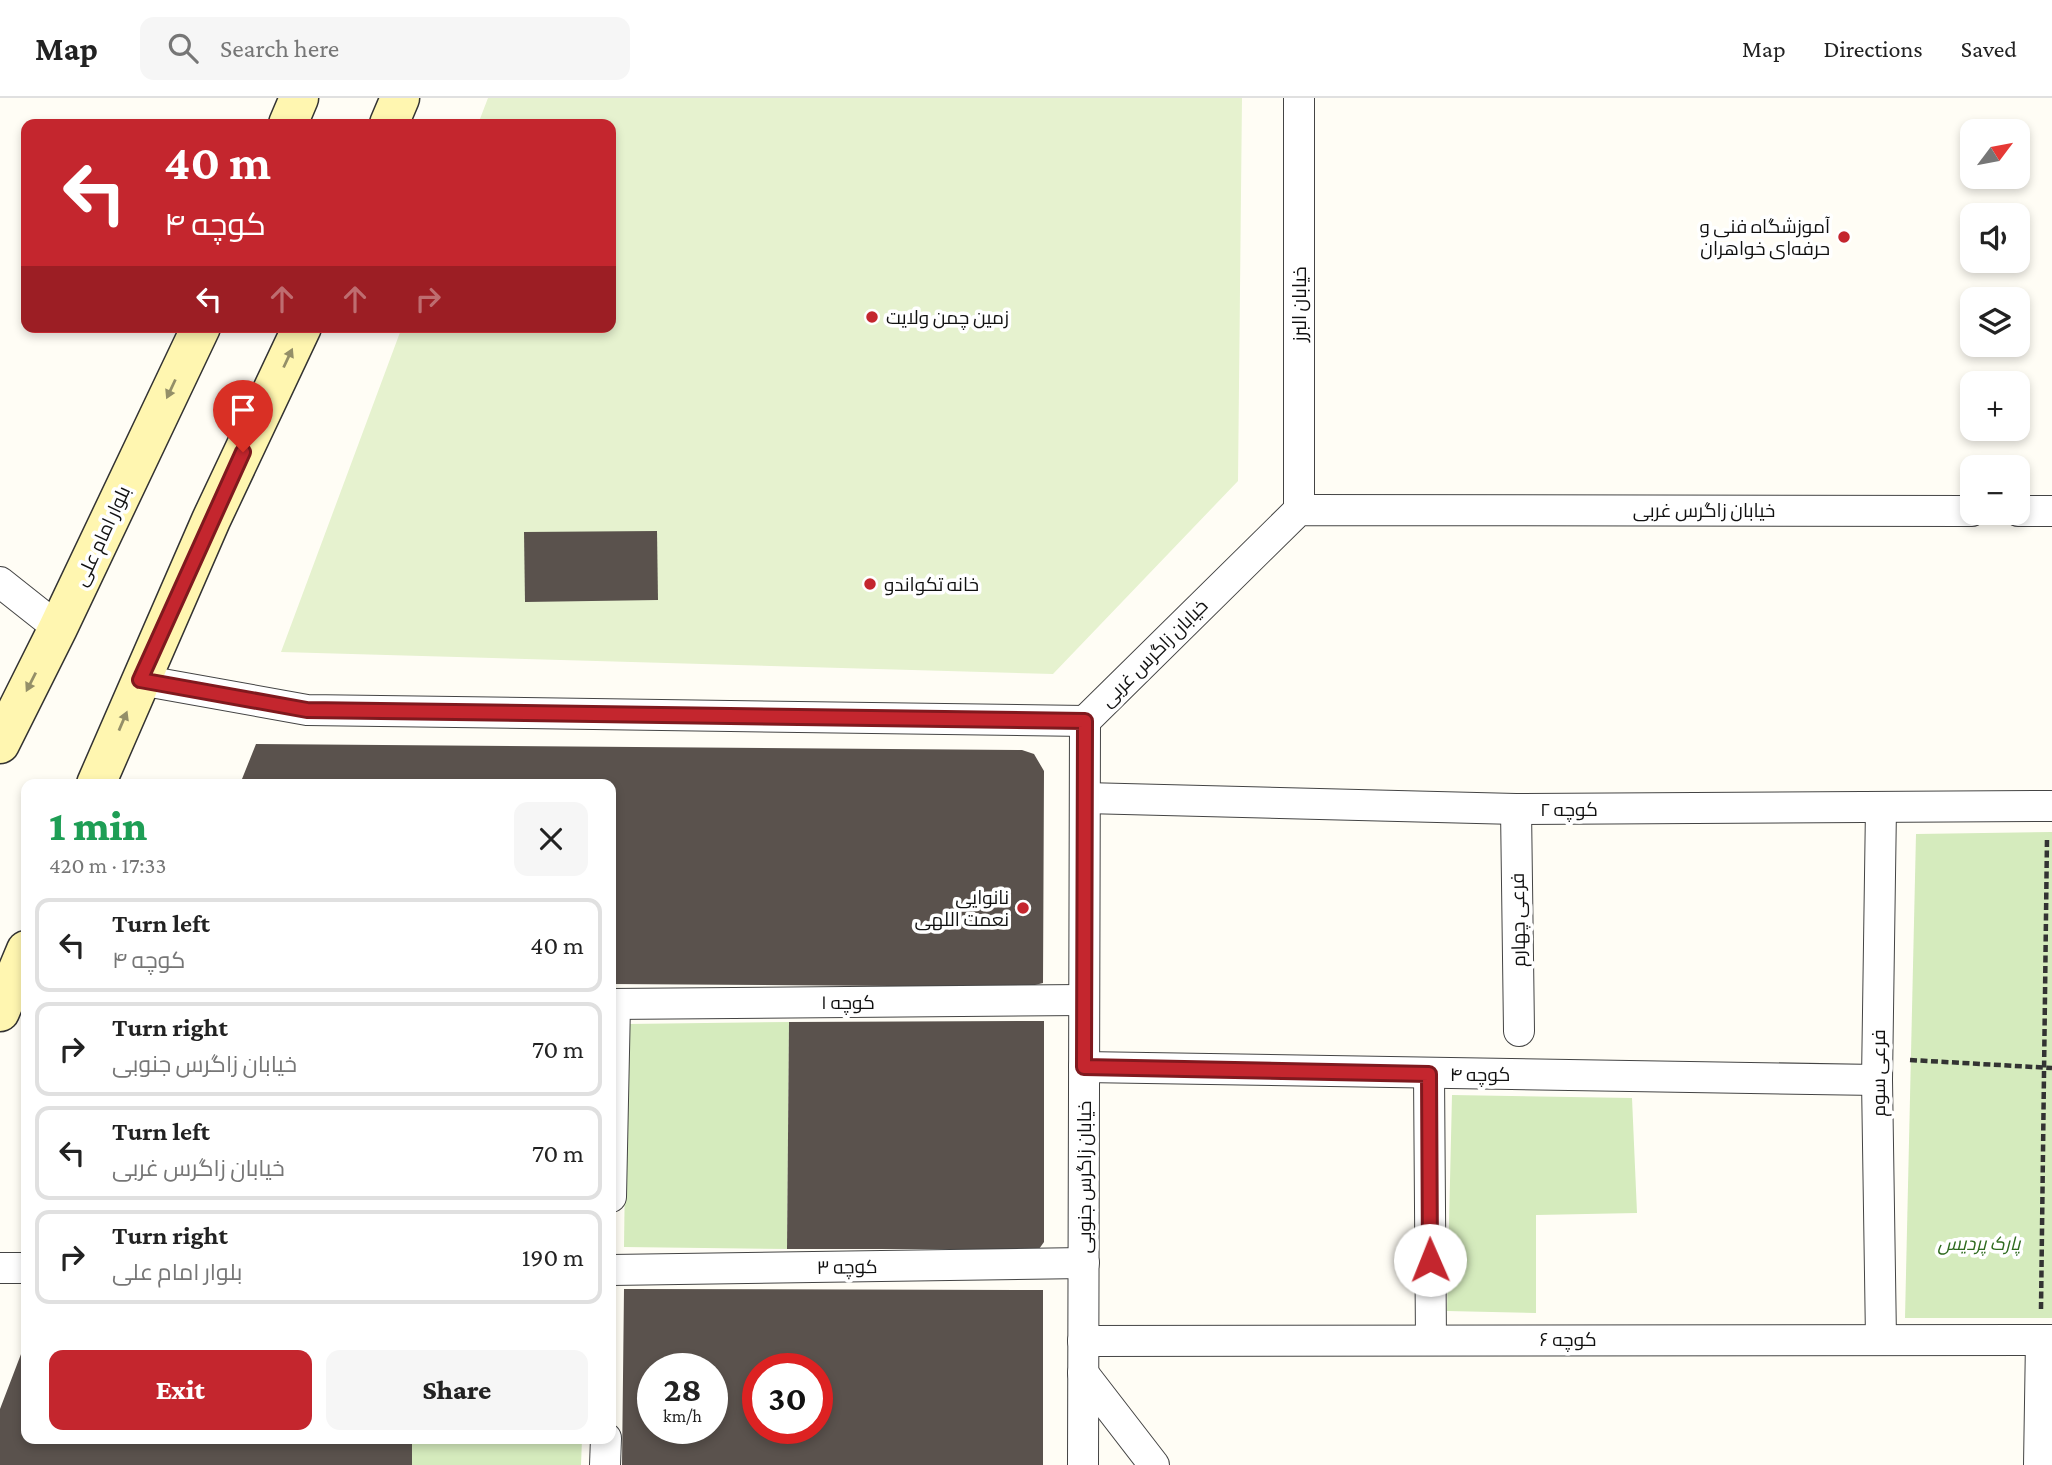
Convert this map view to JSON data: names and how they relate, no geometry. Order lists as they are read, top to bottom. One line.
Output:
{"streets":{"street":["خیابان البرز","خیابان زاگرس غربی","بلوار امام علی","کوچه ۲","فرعی چهارم","کوچه ۱","فرعی سوم","کوچه ۴","خیابان زاگرس جنوبی","کوچه ۳","کوچه ۶"]},"crossings":[["خیابان البرز","خیابان زاگرس غربی"],["خیابان زاگرس غربی","خیابان زاگرس جنوبی"],["کوچه ۲","فرعی چهارم"],["کوچه ۲","فرعی سوم"],["کوچه ۲","خیابان زاگرس جنوبی"],["کوچه ۱","خیابان زاگرس جنوبی"],["فرعی سوم","کوچه ۴"],["فرعی سوم","کوچه ۶"],["کوچه ۴","خیابان زاگرس جنوبی"],["خیابان زاگرس جنوبی","کوچه ۳"],["خیابان زاگرس جنوبی","کوچه ۶"]],"parks":["پارک پردیس"],"places":["آموزشگاه فنی و حرفه‌ای خواهران","زمین چمن ولایت","خانه تکواندو","نانوایی نعمت اللهی"],"north":"top right","page":{"header":"Map","search":"Search here","nav":["Map","Directions","Saved"],"map_buttons":["+","−"],"turn":["40 m","کوچه ۴"],"heading":["1 min","420 m · 17:33"],"list":[{"name":"Turn left","note":"کوچه ۴","value":"40 m"},{"name":"Turn right","note":"خیابان زاگرس جنوبی","value":"70 m"},{"name":"Turn left","note":"خیابان زاگرس غربی","value":"70 m"},{"name":"Turn right","note":"بلوار امام علی","value":"190 m"}],"buttons":["Exit","Share"],"speed":"28 km/h","limit":"30"}}
